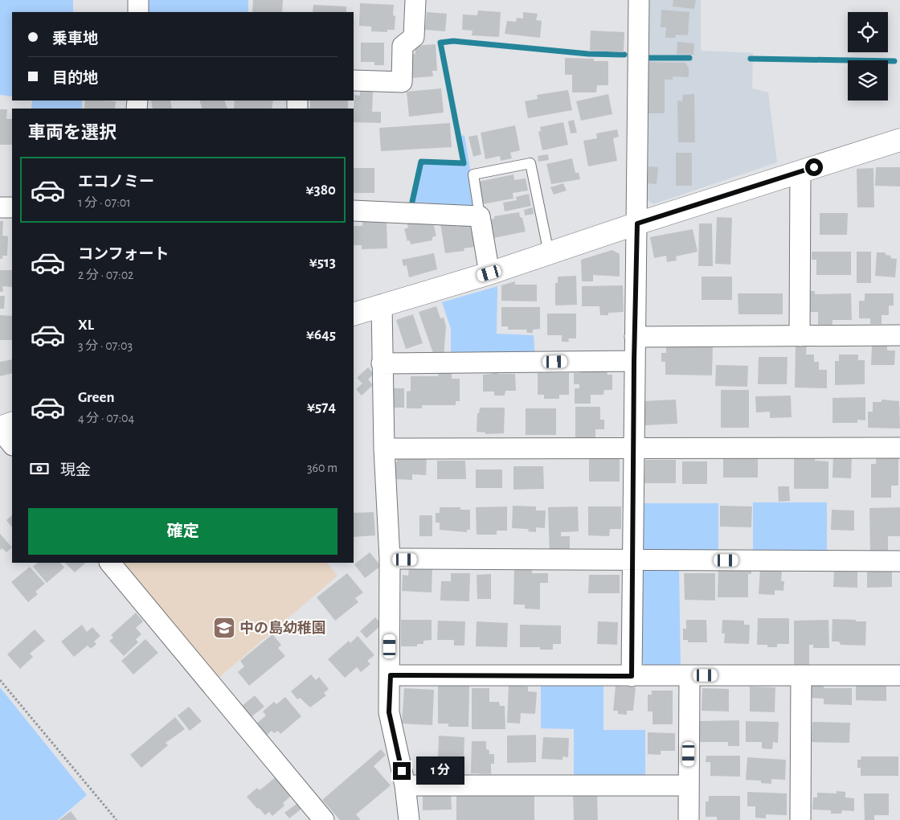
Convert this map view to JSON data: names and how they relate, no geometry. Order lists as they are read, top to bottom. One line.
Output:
{"places":{"school or university":["中の島幼稚園"]},"page":{"banner":["乗車地","目的地"],"heading":"車両を選択","list":[{"name":"エコノミー","note":"1 分 · 07:01","value":"¥380"},{"name":"コンフォート","note":"2 分 · 07:02","value":"¥513"},{"name":"XL","note":"3 分 · 07:03","value":"¥645"},{"name":"Green","note":"4 分 · 07:04","value":"¥574"}],"pay":["現金","360 m"],"buttons":"確定","bubble":"1 分"}}
